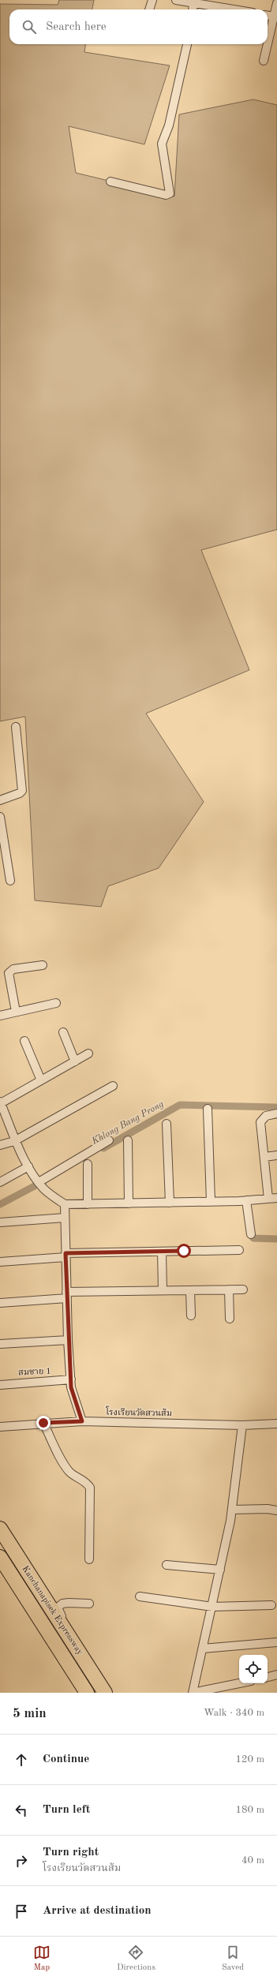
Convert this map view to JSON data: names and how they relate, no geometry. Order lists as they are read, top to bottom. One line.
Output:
{"streets":{"highway":["Kanchanapisek Expressway"],"street":["สมชาย 1","โรงเรียนวัดสวนส้ม"]},"water":["Khlong Bang Prong"],"page":{"search":"Search here","heading":["5 min","Walk · 340 m"],"list":[["Continue","120 m"],["Turn left","180 m"],["Turn right","โรงเรียนวัดสวนส้ม","40 m"],"Arrive at destination"],"nav":["Map","Directions","Saved"]}}
